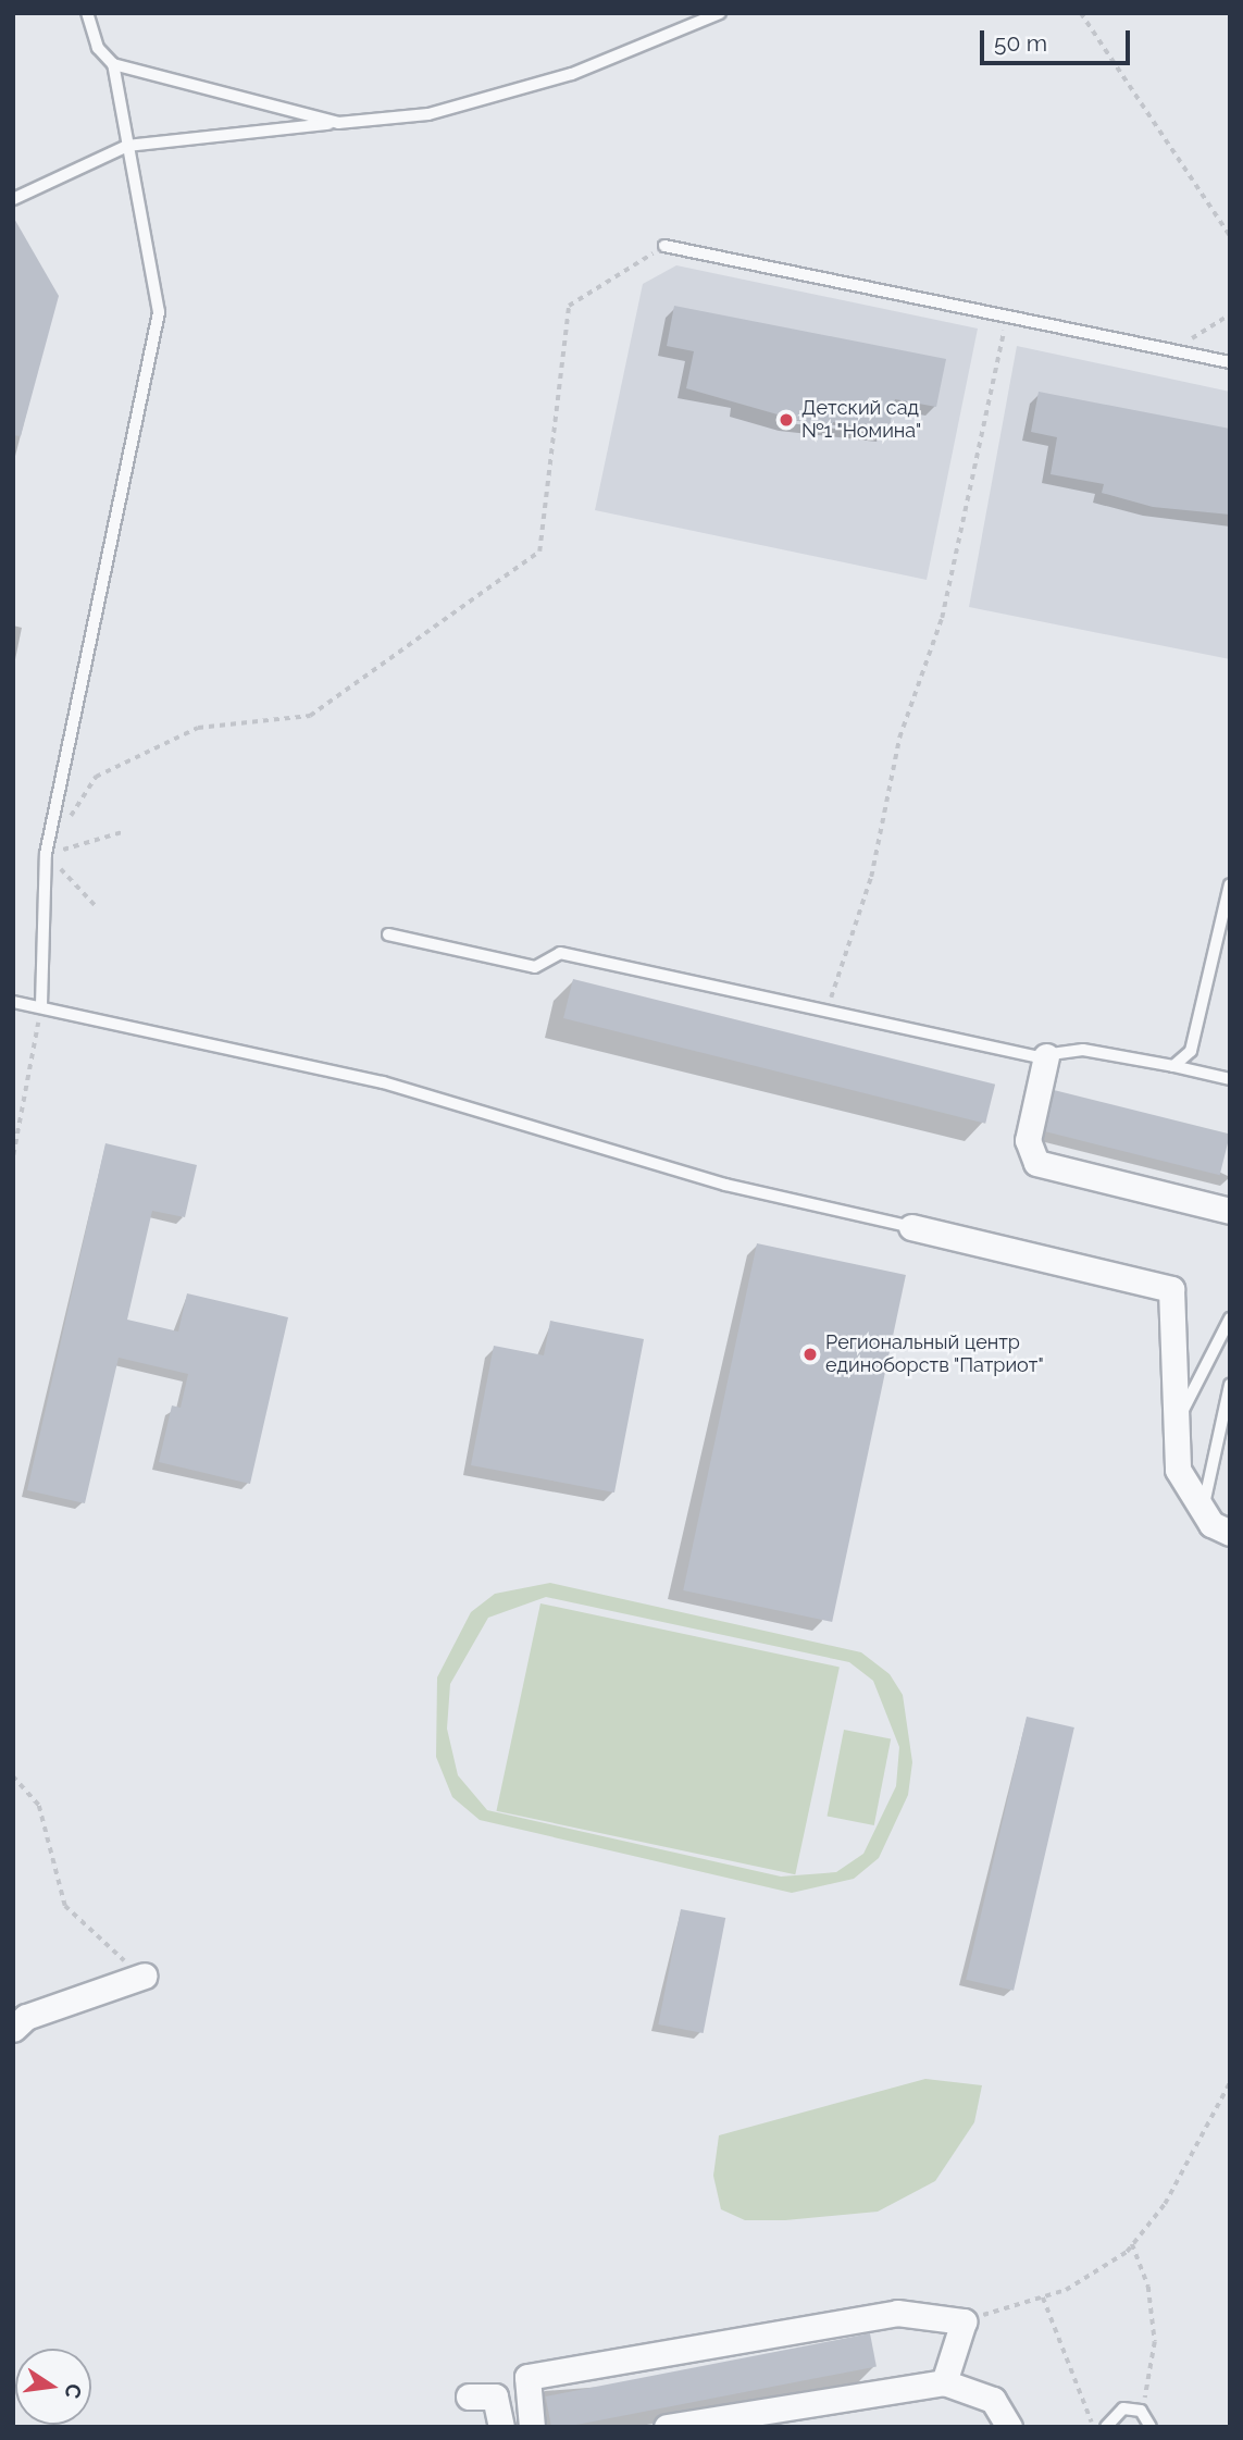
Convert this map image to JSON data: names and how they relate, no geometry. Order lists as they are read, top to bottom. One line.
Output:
{"places":["Детский сад №1 \"Номина\"","Региональный центр единоборств \"Патриот\""],"scale_bar":"50 m","north":"right"}
